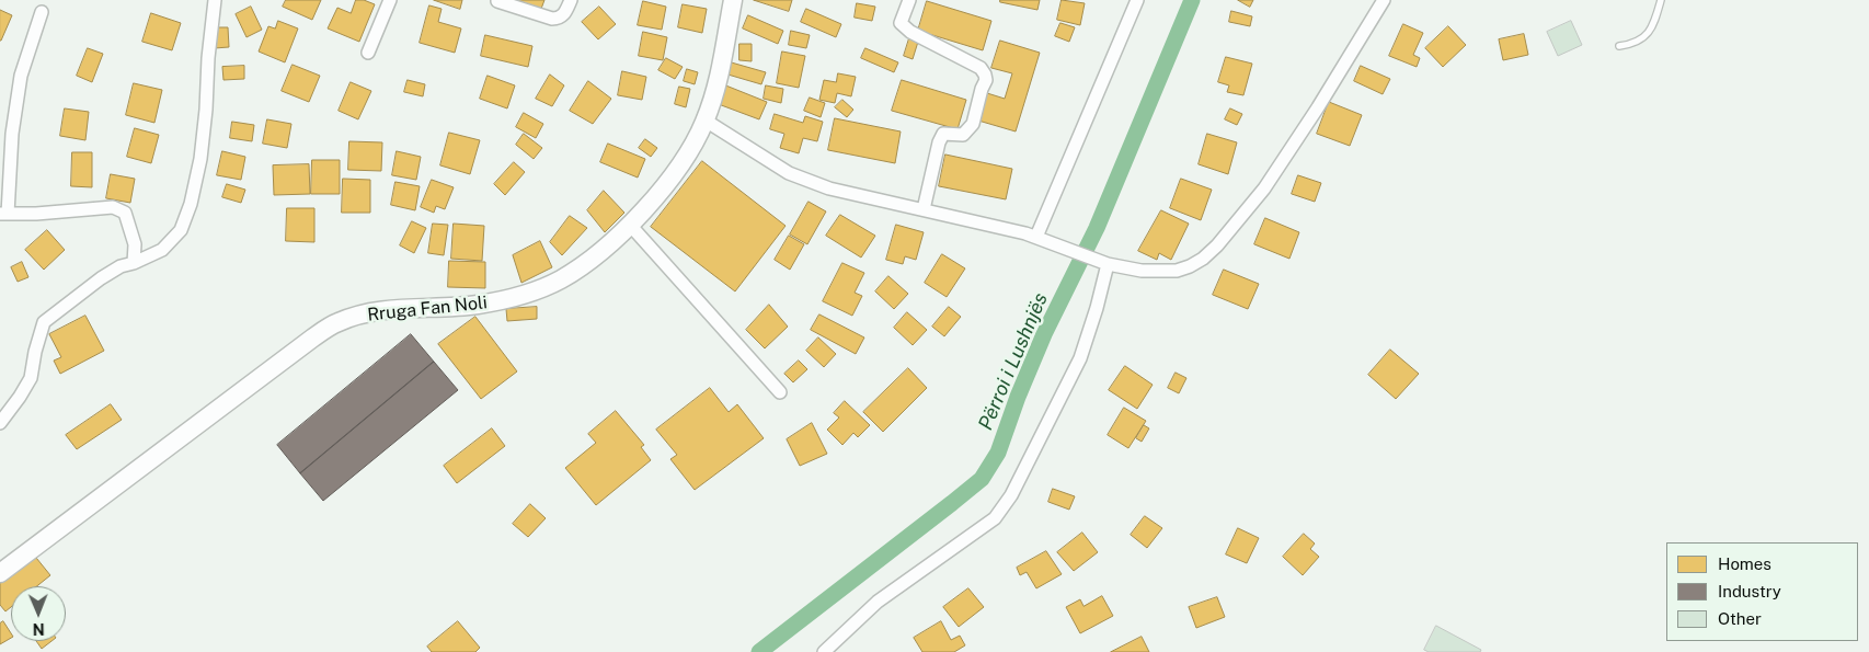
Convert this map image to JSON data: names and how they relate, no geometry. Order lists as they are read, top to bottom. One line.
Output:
{"streets":{"main road":["Rruga Fan Noli"]},"water":["Përroi i Lushnjës"],"legend":["Homes","Industry","Other"],"north":"bottom"}
